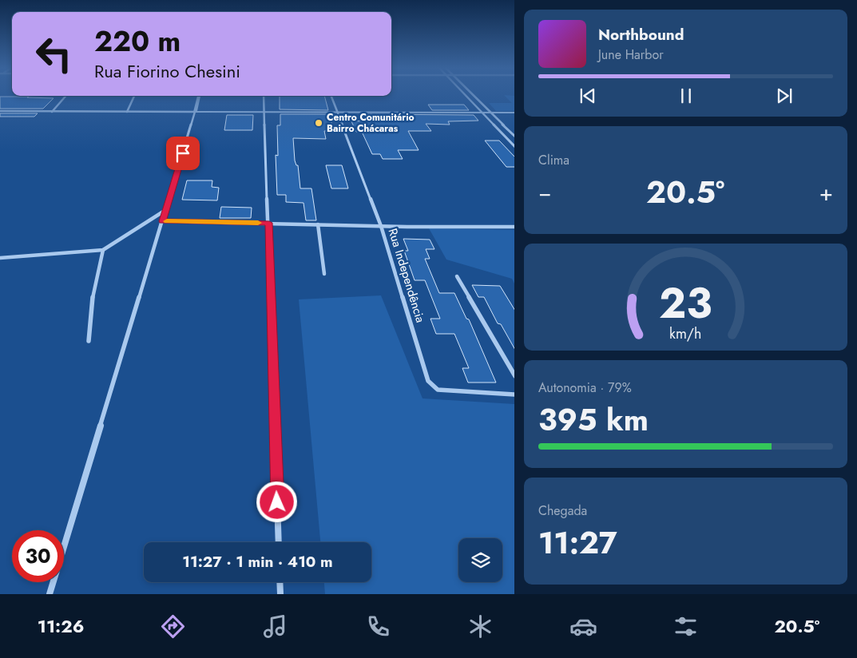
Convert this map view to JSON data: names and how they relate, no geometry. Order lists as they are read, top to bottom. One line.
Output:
{"streets":{"street":["Rua Independência"]},"places":["Centro Comunitário Bairro Chácaras"],"page":{"turn":["220 m","Rua Fiorino Chesini"],"song":["Northbound","June Harbor"],"tile":["Clima",["Autonomia · 79%","395 km"],["Chegada","11:27"]],"heat":["−","20.5°","+"],"limit":"30","trip":"11:27 · 1 min · 410 m","tabs":["11:26","20.5°"],"gauge":["23","km/h"]}}
